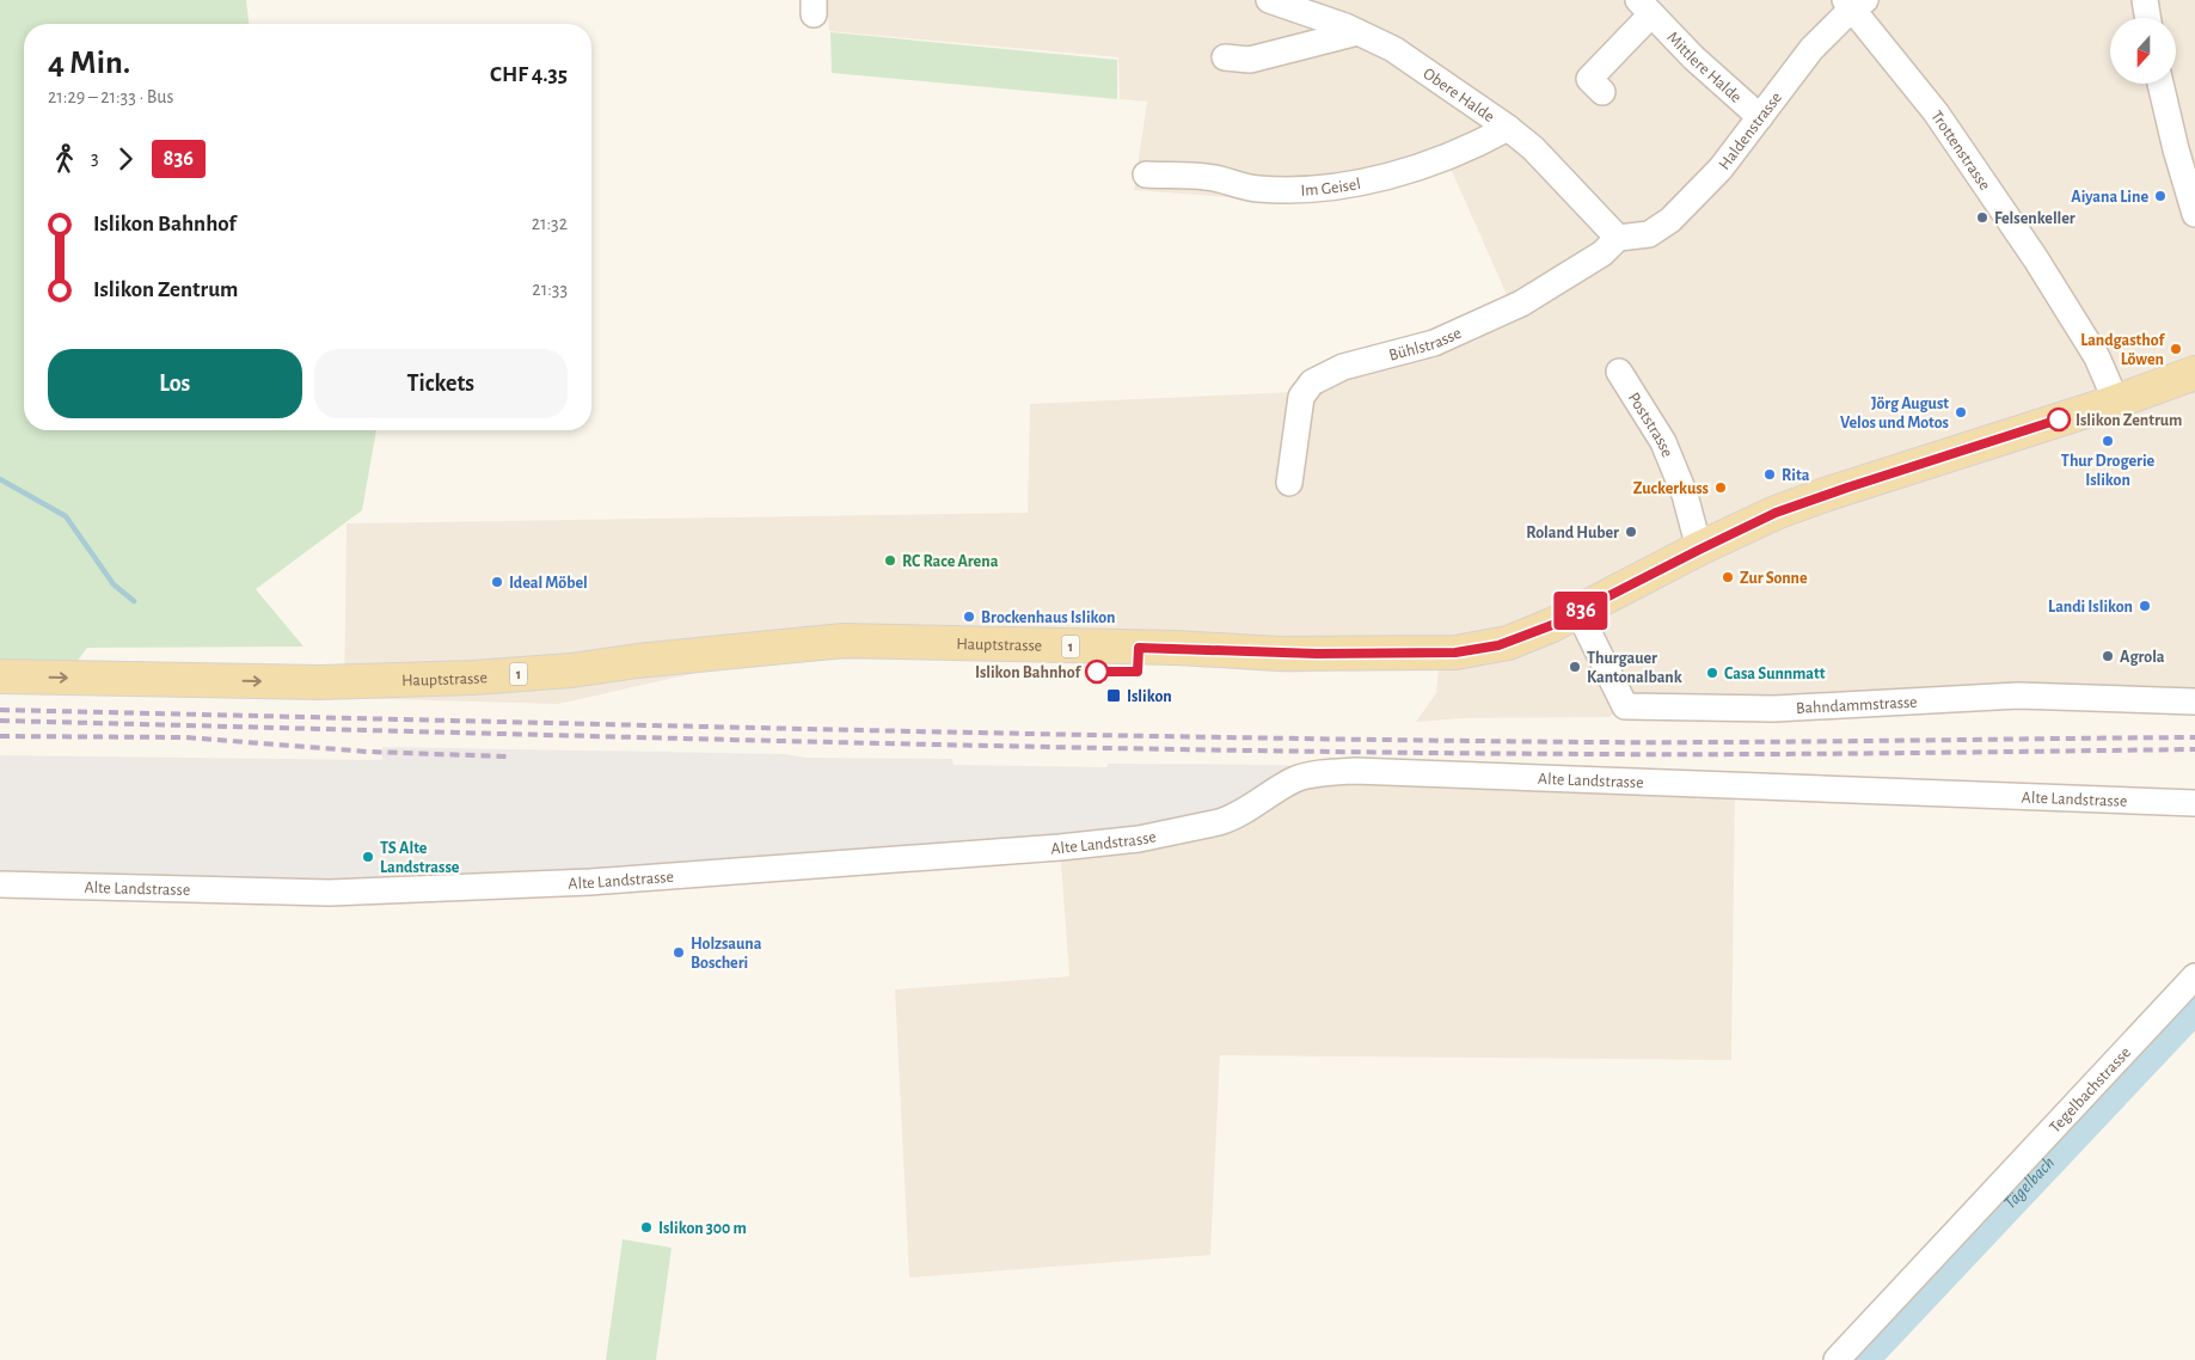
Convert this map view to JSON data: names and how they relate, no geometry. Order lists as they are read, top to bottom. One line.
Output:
{"streets":{"main road":["Hauptstrasse","1"],"street":["Mittlere Halde","Obere Halde","Haldenstrasse","Trottenstrasse","Im Geisel","Bühlstrasse","Poststrasse","Bahndammstrasse","Alte Landstrasse","Tegelbachstrasse"]},"crossings":[["Mittlere Halde","Haldenstrasse"],["Obere Halde","Haldenstrasse"],["Obere Halde","Im Geisel"],["Obere Halde","Bühlstrasse"],["Haldenstrasse","Trottenstrasse"],["Haldenstrasse","Bühlstrasse"],["Trottenstrasse","Hauptstrasse"],["Poststrasse","Hauptstrasse"],["Hauptstrasse","Bahndammstrasse"]],"one_way":["Hauptstrasse"],"water":["Tägelbach"],"places":{"other":["Aiyana Line","Felsenkeller","Landgasthof Löwen","Jörg August Velos und Motos","Islikon Zentrum","Thur Drogerie Islikon","Rita","Zuckerkuss","Roland Huber","RC Race Arena","Zur Sonne","Ideal Möbel","Landi Islikon","Brockenhaus Islikon","Agrola","Thurgauer Kantonalbank","Islikon Bahnhof","Casa Sunnmatt","TS Alte Landstrasse","Holzsauna Boscheri","Islikon 300 m"],"transit":["Islikon"]},"lines":["bus line 836"],"north":"bottom","page":{"on_map":"836","heading":["4 Min.","21:29 – 21:33 · Bus","CHF 4.35"],"legs":["3","836"],"list":[{"name":"Islikon Bahnhof","value":"21:32"},{"name":"Islikon Zentrum","value":"21:33"}],"buttons":["Los","Tickets"]}}
